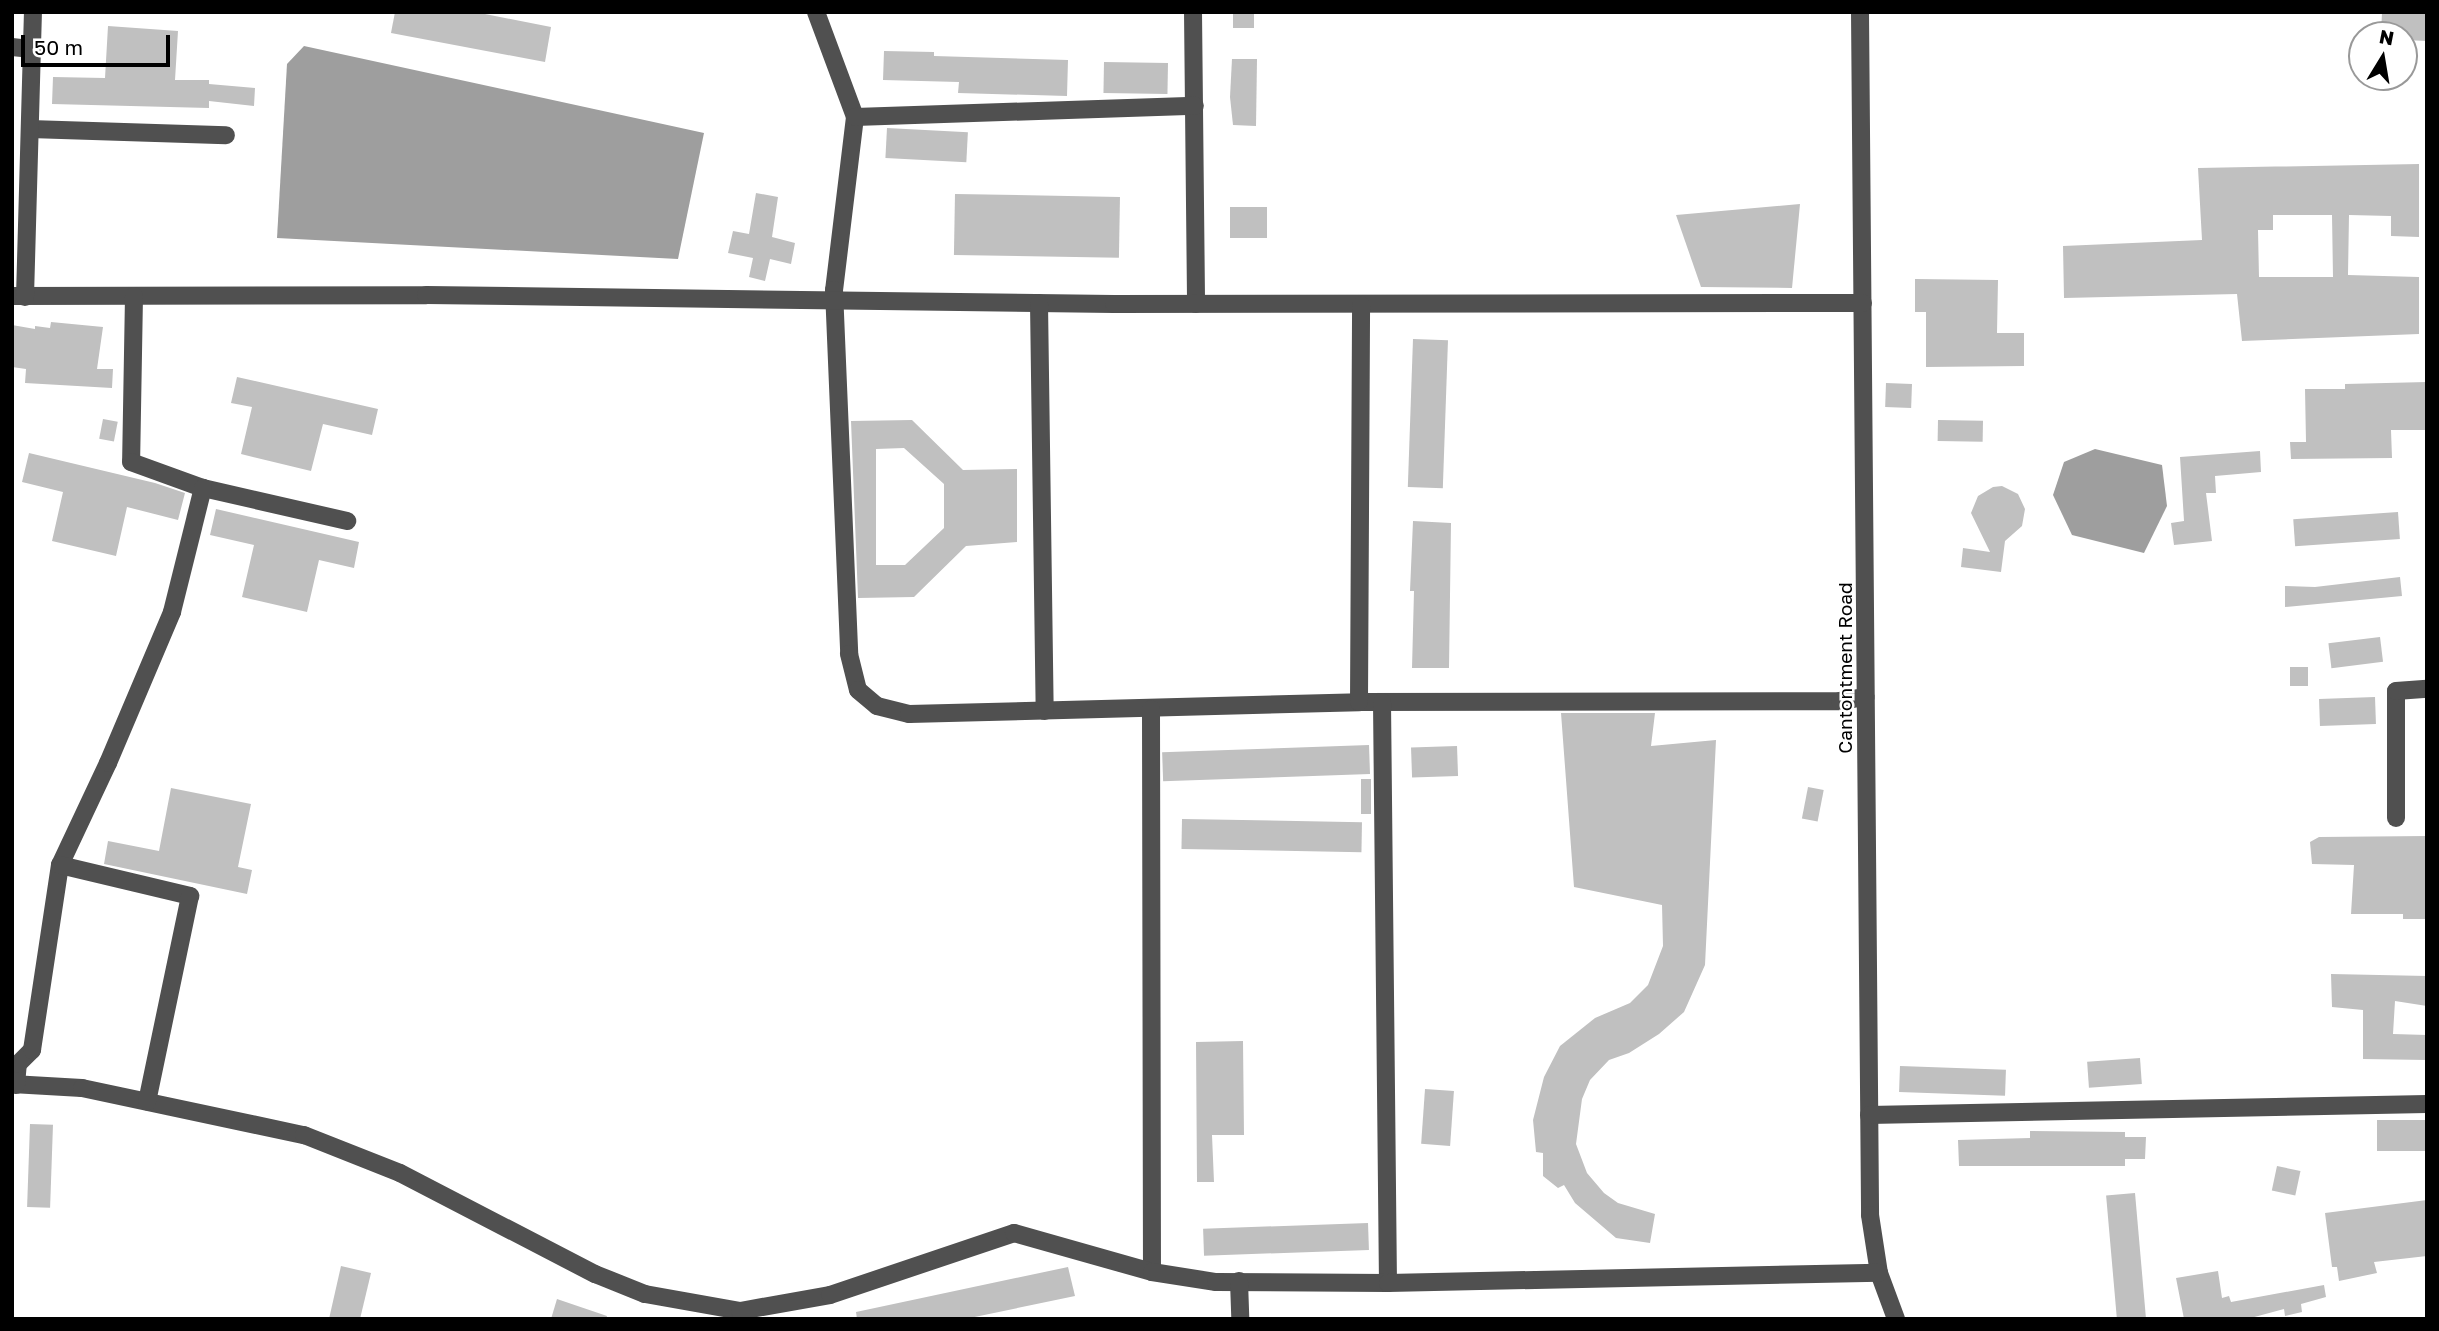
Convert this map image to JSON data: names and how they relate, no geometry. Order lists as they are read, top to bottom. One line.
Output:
{"streets":{"street":["Cantontment Road"]},"scale_bar":"50 m","north":"top"}
